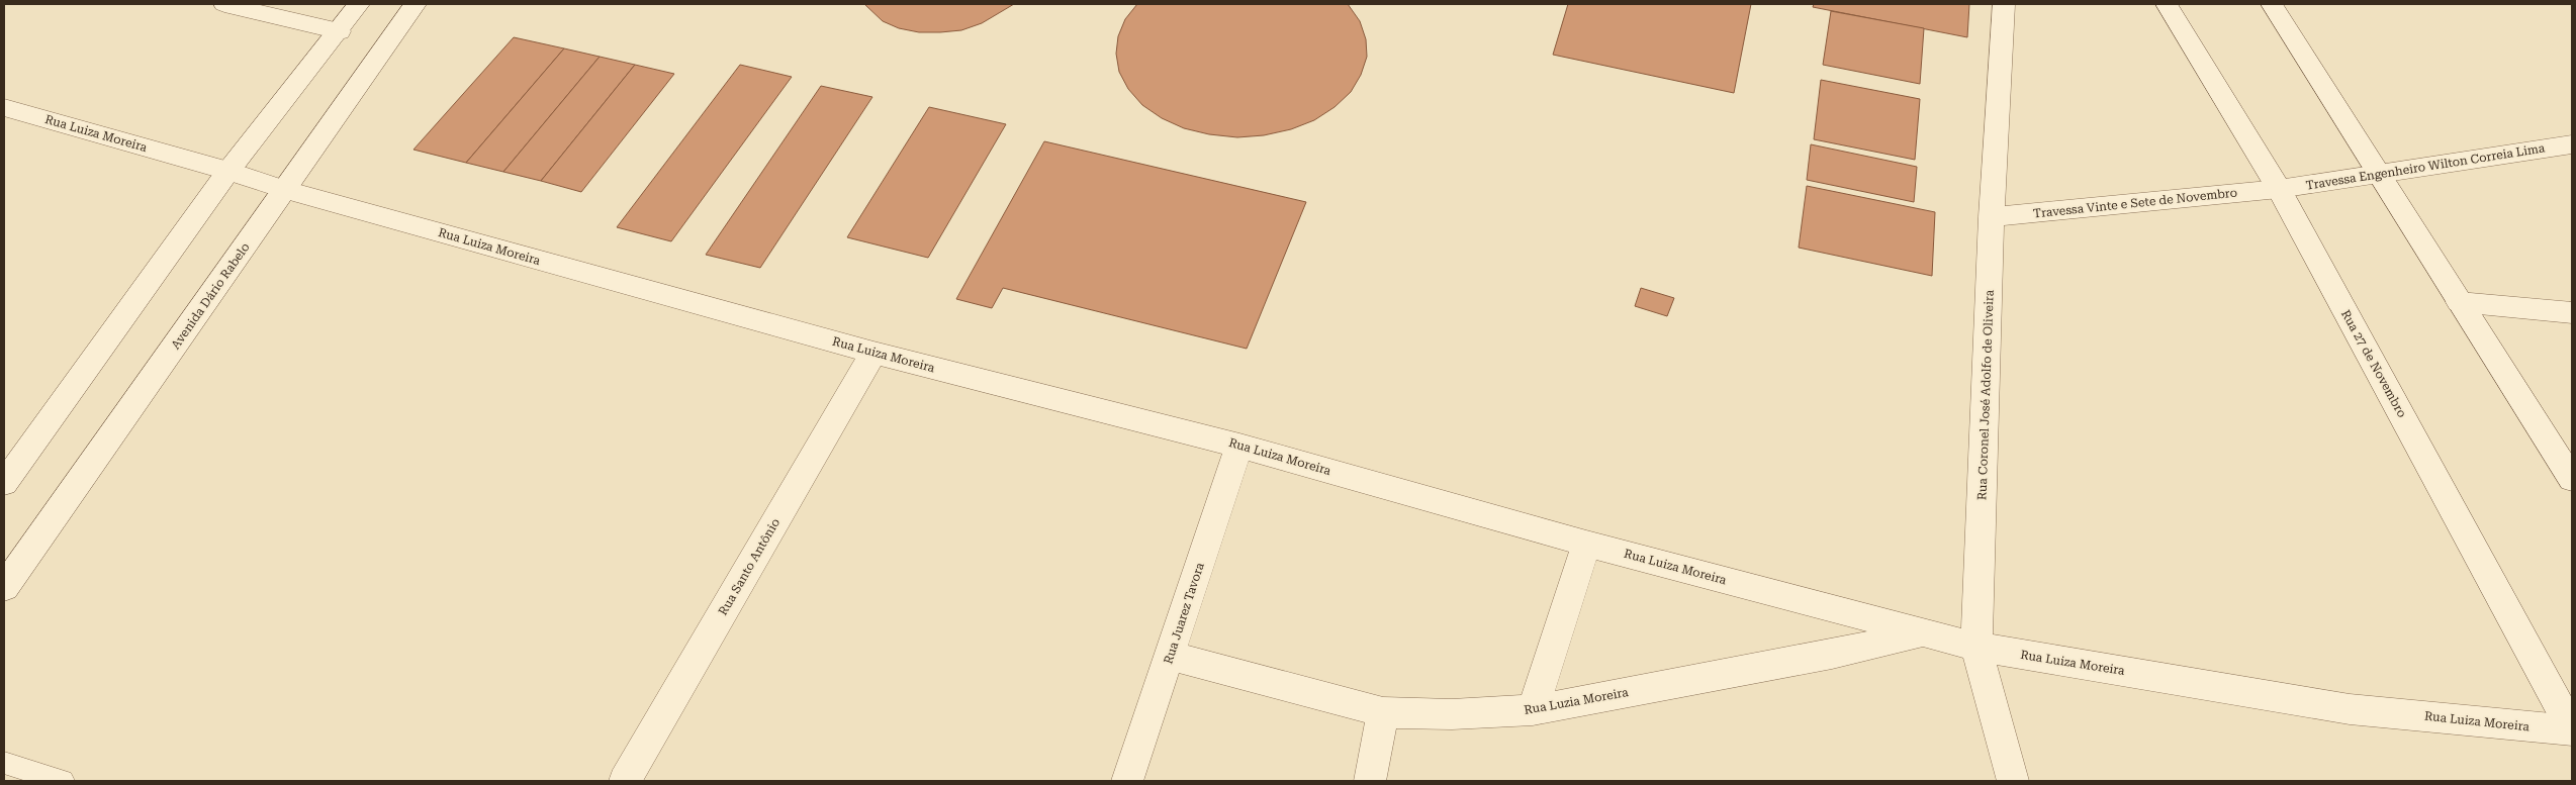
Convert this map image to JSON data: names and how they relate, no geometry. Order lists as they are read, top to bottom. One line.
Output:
{"streets":{"street":["Rua Luiza Moreira","Travessa Engenheiro Wilton Correia Lima","Travessa Vinte e Sete de Novembro","Avenida Dário Rabelo","Rua 27 de Novembro","Rua Coronel José Adolfo de Oliveira","Rua Santo Antônio","Rua Juarez Tavora","Rua Luzia Moreira"]},"crossings":[["Rua Luiza Moreira","Avenida Dário Rabelo"],["Rua Luiza Moreira","Rua 27 de Novembro"],["Rua Luiza Moreira","Rua Coronel José Adolfo de Oliveira"],["Rua Luiza Moreira","Rua Santo Antônio"],["Rua Luiza Moreira","Rua Juarez Tavora"],["Rua Luiza Moreira","Rua Luzia Moreira"],["Travessa Engenheiro Wilton Correia Lima","Travessa Vinte e Sete de Novembro"],["Travessa Engenheiro Wilton Correia Lima","Rua 27 de Novembro"],["Travessa Vinte e Sete de Novembro","Rua 27 de Novembro"],["Travessa Vinte e Sete de Novembro","Rua Coronel José Adolfo de Oliveira"],["Rua Juarez Tavora","Rua Luzia Moreira"]]}
